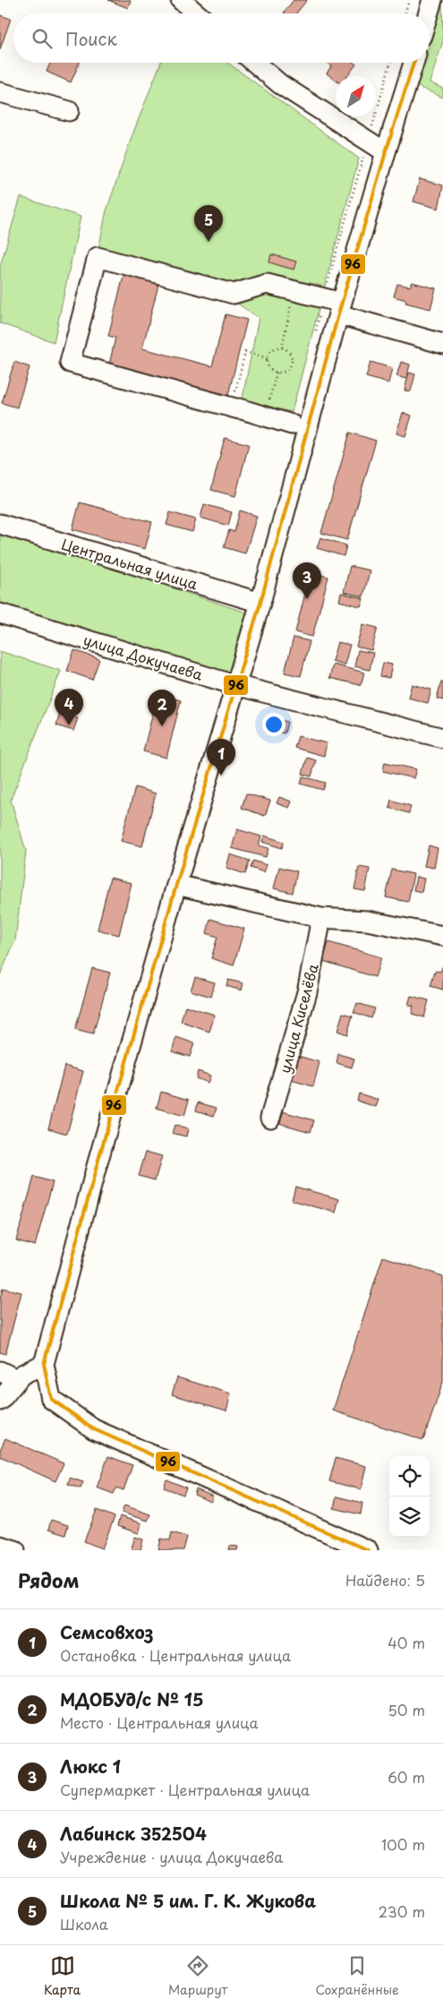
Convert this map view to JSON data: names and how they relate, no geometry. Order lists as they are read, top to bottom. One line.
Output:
{"streets":{"street":["Центральная улица","улица Докучаева","улица Киселёва"]},"lines":["transit line 96"],"north":"top right","page":{"search":"Поиск","pins":["5","3","4","2","1"],"heading":["Рядом","Найдено: 5"],"list":[{"mark":"1","name":"Семсовхоз","note":"Остановка · Центральная улица","value":"40 m"},{"mark":"2","name":"МДОБУд/с № 15","note":"Место · Центральная улица","value":"50 m"},{"mark":"3","name":"Люкс 1","note":"Супермаркет · Центральная улица","value":"60 m"},{"mark":"4","name":"Лабинск 352504","note":"Учреждение · улица Докучаева","value":"100 m"},{"mark":"5","name":"Школа № 5 им. Г. К. Жукова","note":"Школа","value":"230 m"}],"nav":["Карта","Маршрут","Сохранённые"]}}
